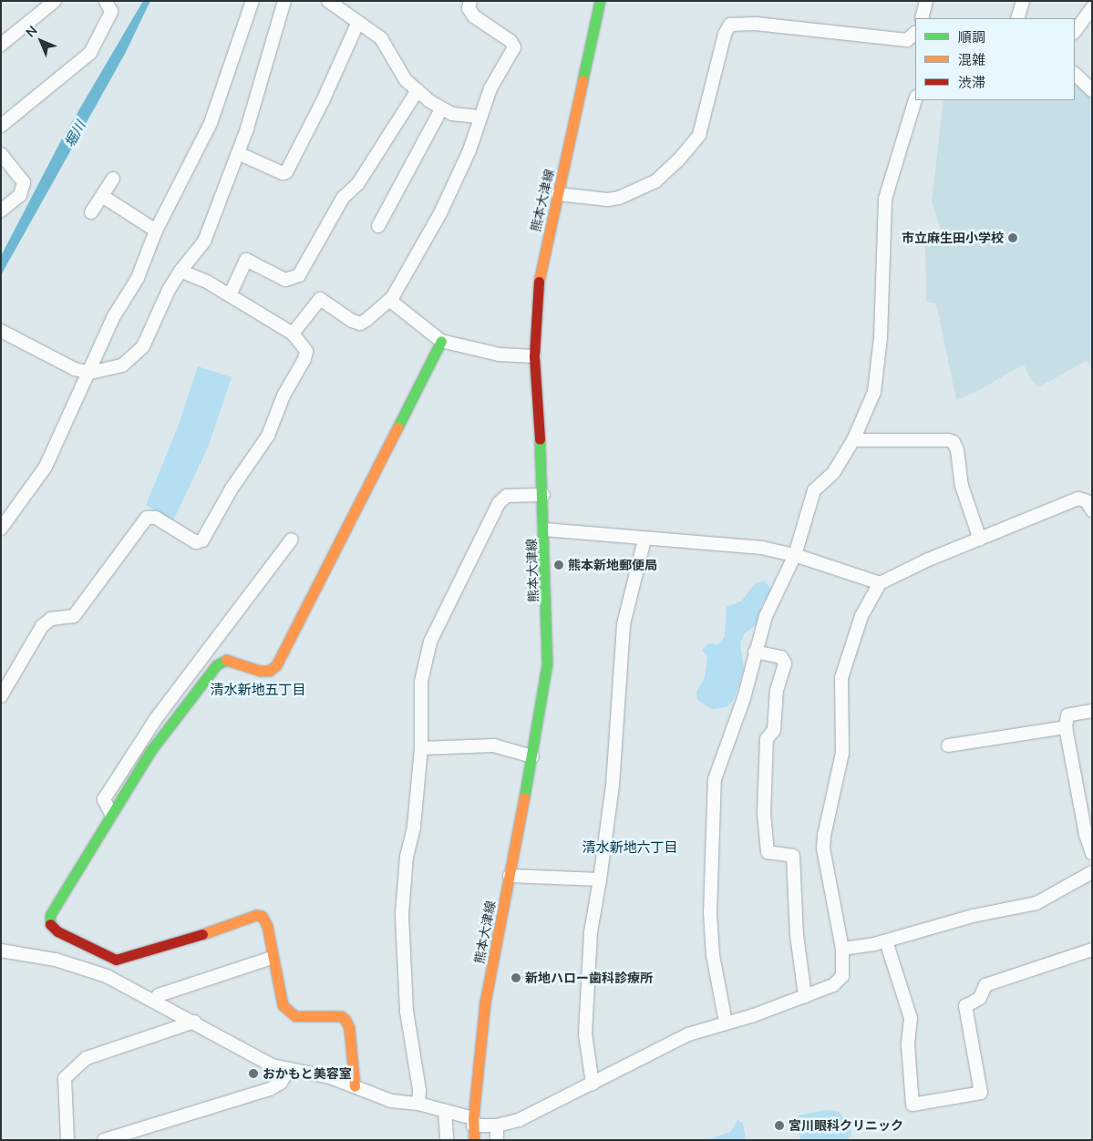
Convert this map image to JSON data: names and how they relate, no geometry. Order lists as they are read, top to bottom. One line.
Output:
{"streets":{"street":["熊本大津線"]},"districts":["清水新地五丁目","清水新地六丁目"],"water":["堀川"],"places":["市立麻生田小学校","熊本新地郵便局","新地ハロー歯科診療所","おかもと美容室","宮川眼科クリニック"],"legend":["順調","混雑","渋滞"],"north":"top left"}
